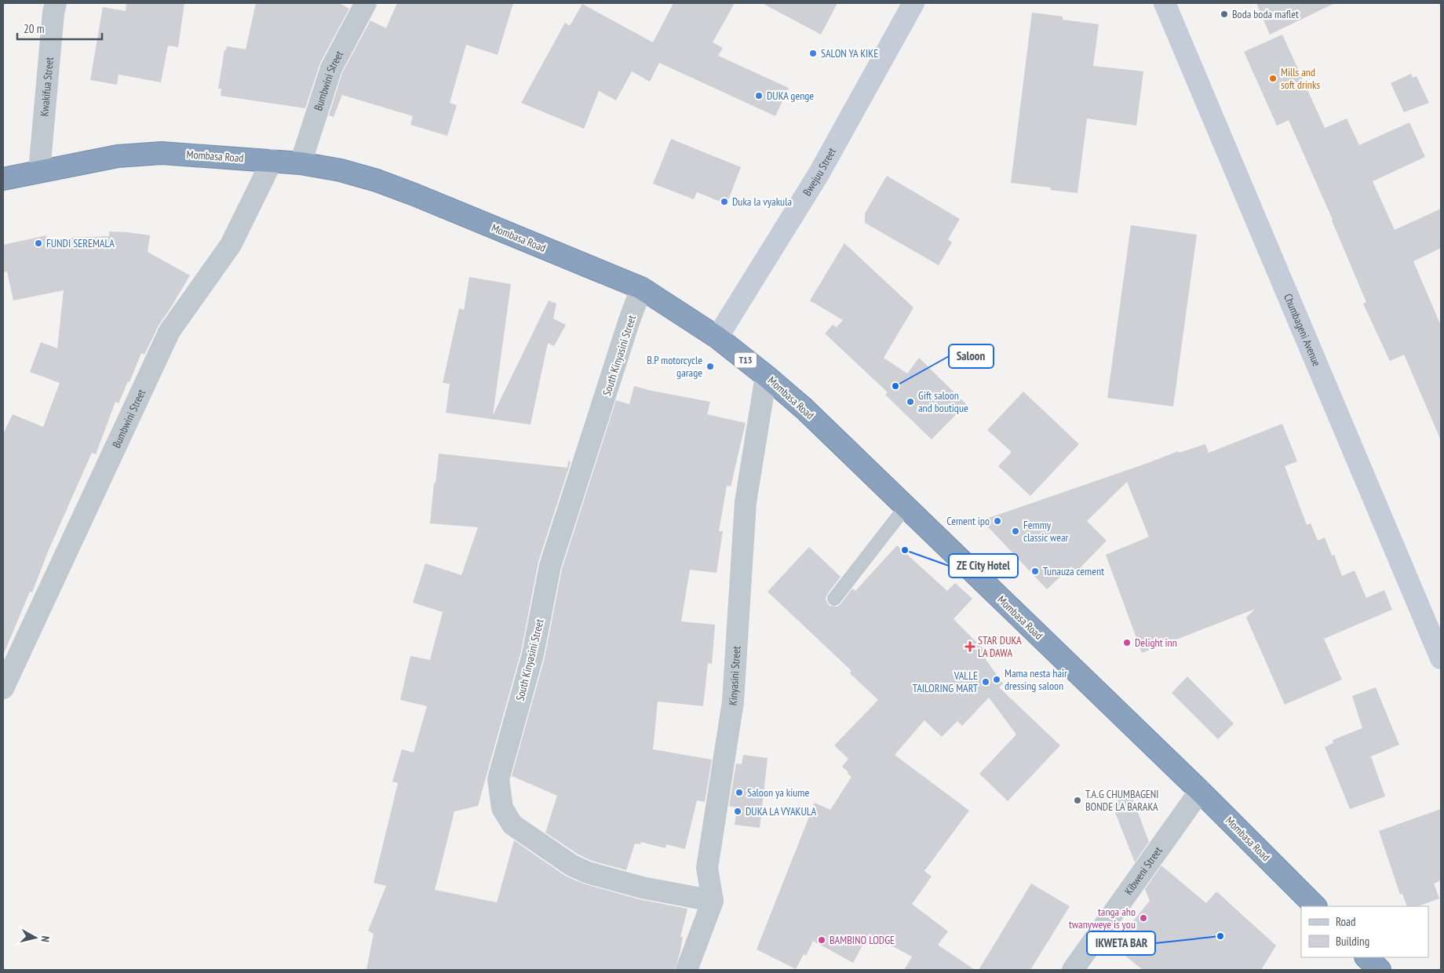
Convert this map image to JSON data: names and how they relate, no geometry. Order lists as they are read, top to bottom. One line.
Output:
{"streets":{"highway":["Mombasa Road","T13"],"street":["Bumbwini Street","Kwakifua Street","Bwejuu Street","Chumbageni Avenue","South Kinyasini Street","Kinyasini Street","Kibweni Street"]},"crossings":[["Bumbwini Street","Mombasa Road"],["Kwakifua Street","Mombasa Road"],["Mombasa Road","Bwejuu Street"],["Mombasa Road","South Kinyasini Street"],["Mombasa Road","Kinyasini Street"],["Mombasa Road","Kibweni Street"],["South Kinyasini Street","Kinyasini Street"]],"places":{"other":["Boda boda maflet","SALON YA KIKE","Mills and soft drinks","DUKA genge","Duka la vyakula","FUNDI SEREMALA","B.P motorcycle garage","Saloon","Gift saloon and boutique","Cement ipo","Femmy classic wear","ZE City Hotel","Tunauza cement","Delight inn","Mama nesta hair dressing saloon","VALLE TAILORING MART","Saloon ya kiume","T.A.G CHUMBAGENI BONDE LA BARAKA","DUKA LA VYAKULA","tanga aho twanyweye is you","IKWETA BAR","BAMBINO LODGE"],"health":["STAR DUKA LA DAWA"]},"legend":["Road","Building"],"scale_bar":"20 m","north":"right"}
